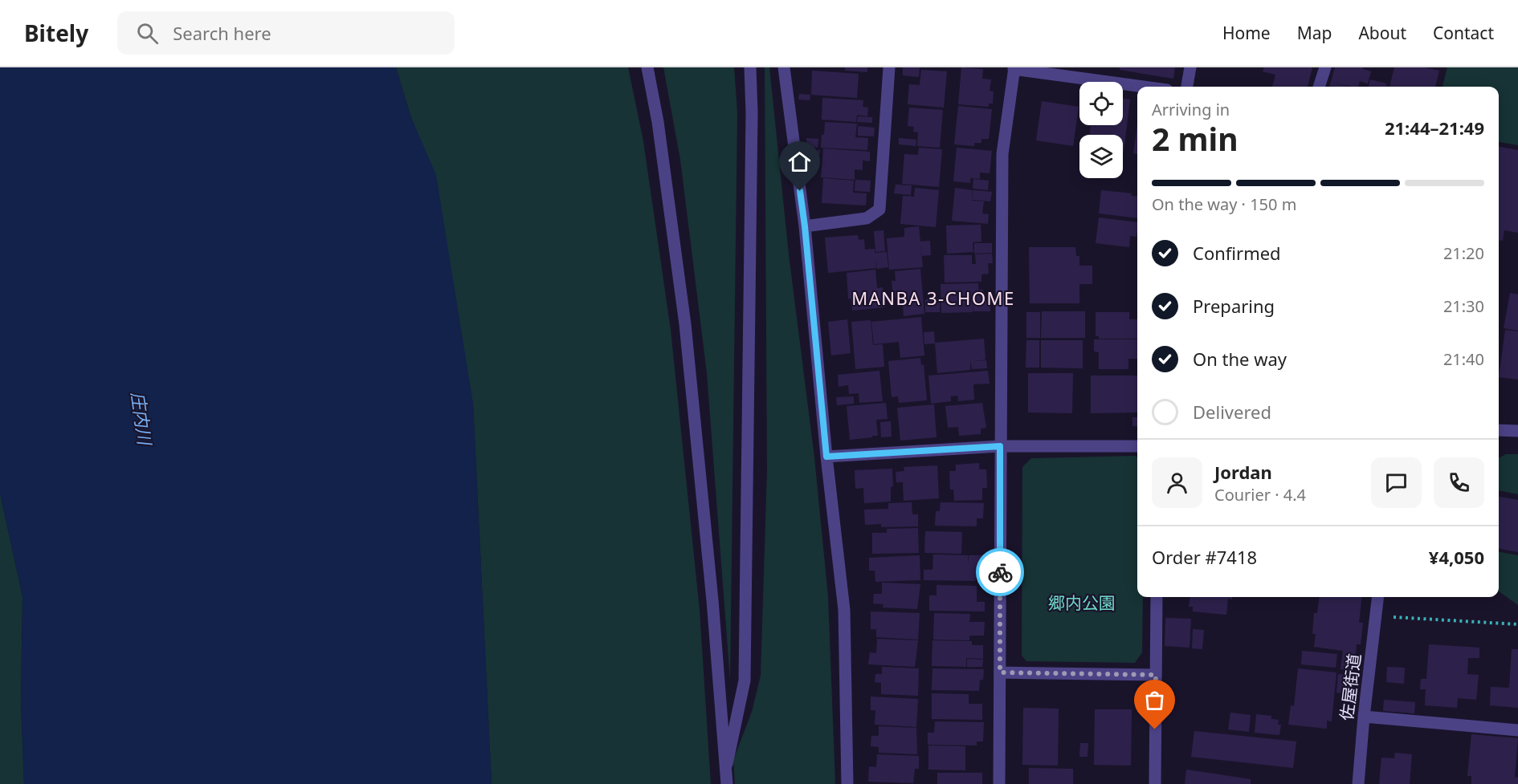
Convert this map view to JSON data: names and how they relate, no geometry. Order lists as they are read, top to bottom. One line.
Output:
{"streets":{"street":["佐屋街道"]},"districts":["MANBA 3-CHOME"],"water":["庄内川"],"parks":["郷内公園"],"page":{"header":"Bitely","search":"Search here","nav":["Home","Map","About","Contact"],"heading":["2 min","Arriving in","21:44–21:49"],"panel":["Jordan","Courier · 4.4","Order #7418","¥4,050"],"bar":"On the way · 150 m","list":[["Confirmed","21:20"],["Preparing","21:30"],["On the way","21:40"],"Delivered"]}}
